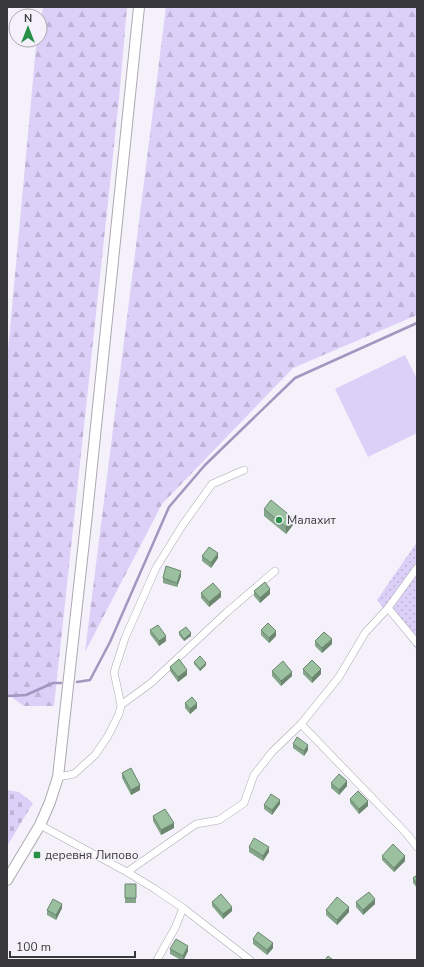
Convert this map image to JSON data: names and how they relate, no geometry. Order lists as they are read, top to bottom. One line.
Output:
{"places":{"other":["Малахит"],"transit":["деревня Липово"]},"scale_bar":"100 m","north":"top"}
